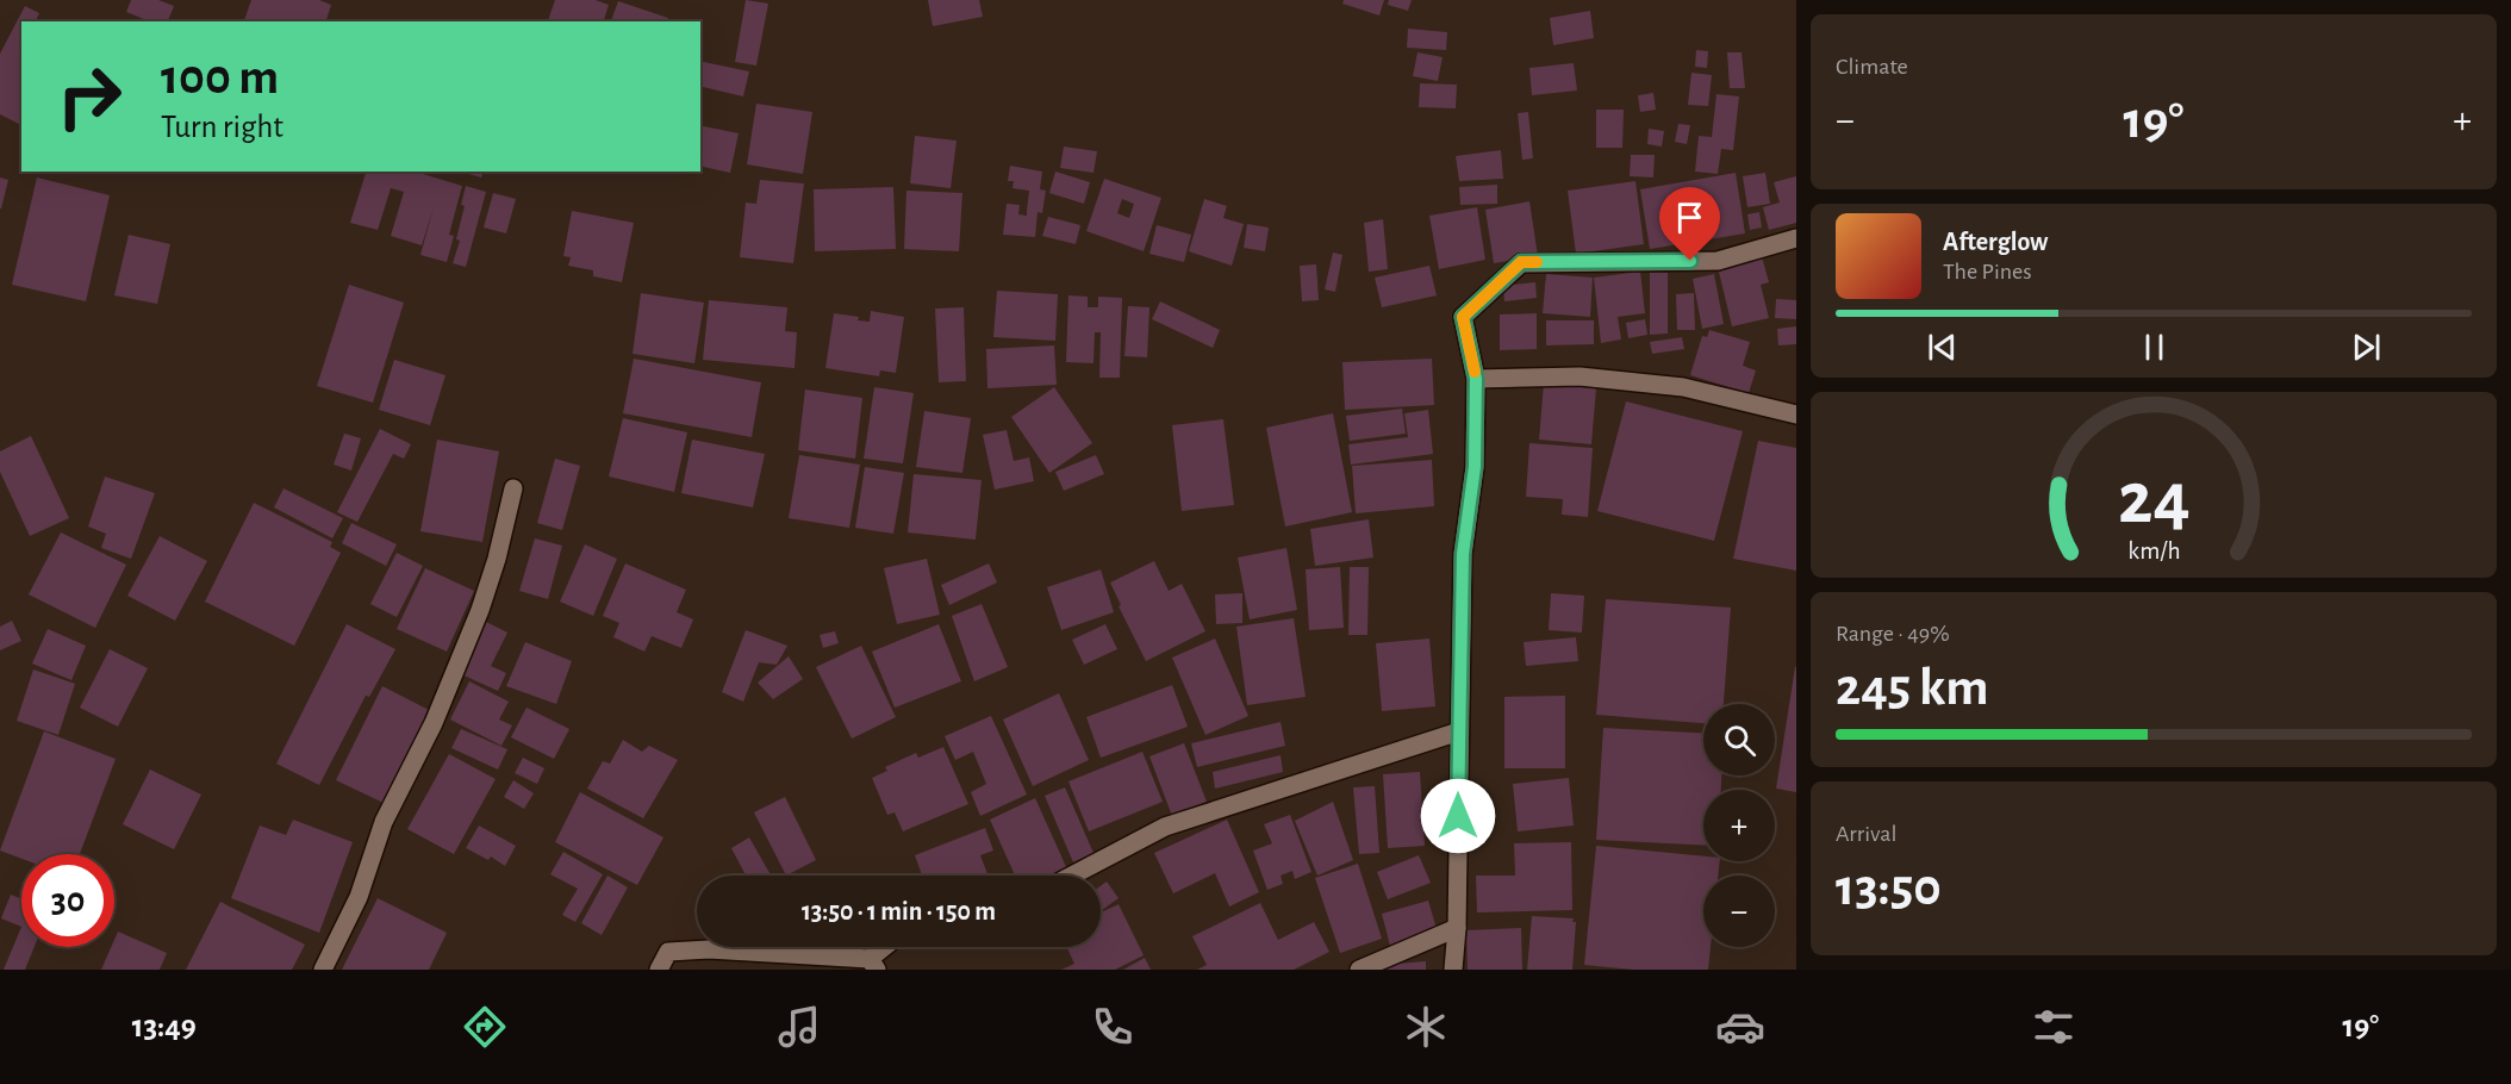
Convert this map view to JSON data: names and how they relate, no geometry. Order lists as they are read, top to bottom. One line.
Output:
{"page":{"tile":["Climate",["Range · 49%","245 km"],["Arrival","13:50"]],"turn":["100 m","Turn right"],"heat":["−","19°","+"],"song":["Afterglow","The Pines"],"map_buttons":["+","−"],"limit":"30","trip":"13:50 · 1 min · 150 m","tabs":["13:49","19°"],"gauge":["24","km/h"]}}
